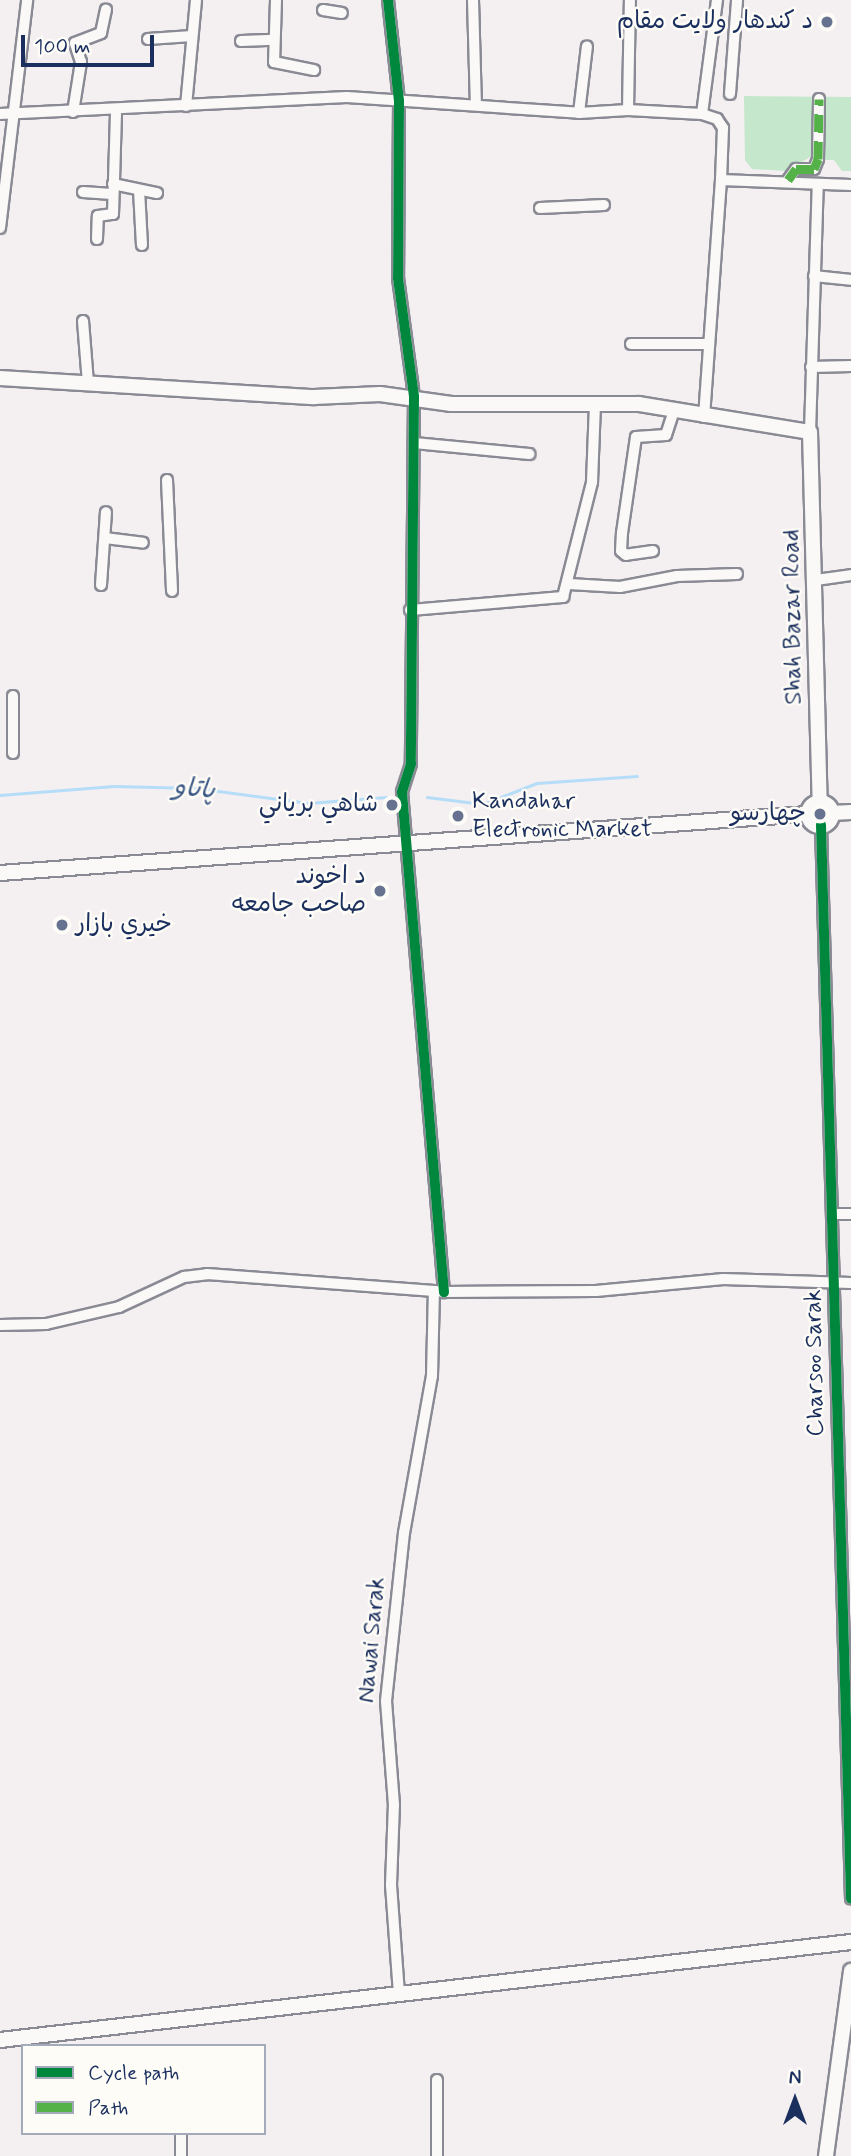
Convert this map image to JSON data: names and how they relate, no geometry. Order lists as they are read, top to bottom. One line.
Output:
{"streets":{"main road":["Shah Bazar Road"],"street":["Charsoo Sarak","Nawai Sarak"]},"water":["پاتاو"],"places":["د کندهار ولايت مقام","شاهي برياني","چهارسو","Kandahar Electronic Market","د اخوند صاحب جامعه","خیري بازار"],"legend":["Cycle path","Path"],"scale_bar":"100 m","north":"top"}
